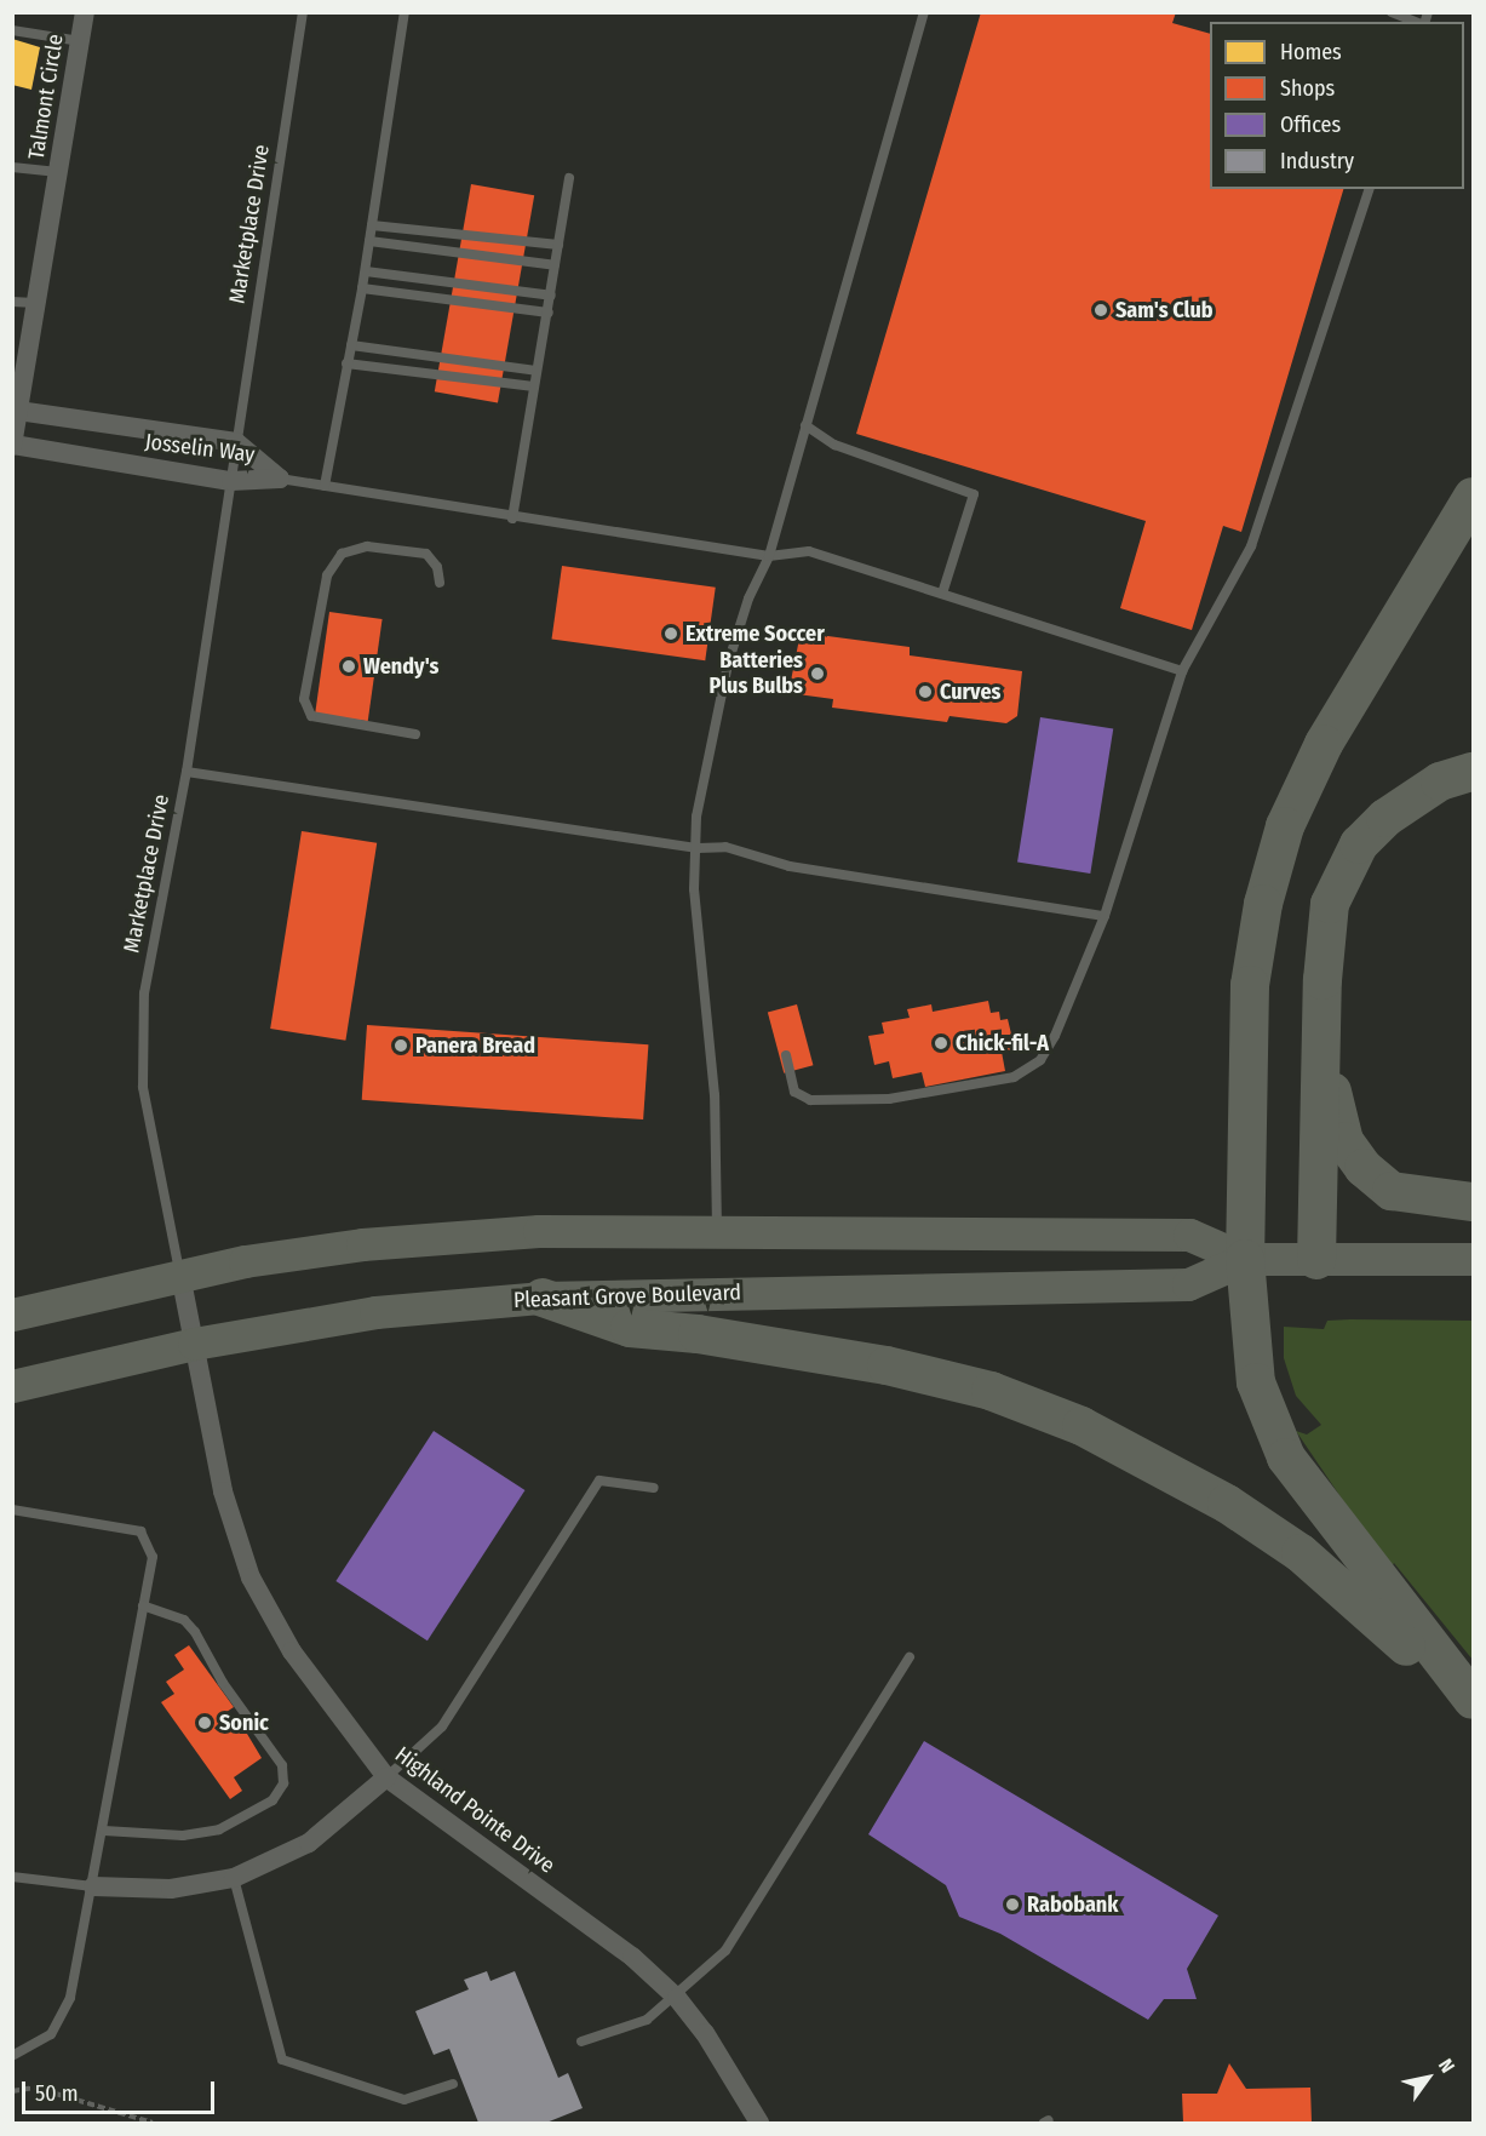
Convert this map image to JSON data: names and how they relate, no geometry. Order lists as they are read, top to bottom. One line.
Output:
{"streets":{"main road":["Pleasant Grove Boulevard"],"street":["Talmont Circle","Josselin Way","Highland Pointe Drive"],"lane":["Marketplace Drive"]},"crossings":[["Talmont Circle","Josselin Way"],["Marketplace Drive","Josselin Way"],["Marketplace Drive","Pleasant Grove Boulevard"],["Marketplace Drive","Highland Pointe Drive"],["Pleasant Grove Boulevard","Highland Pointe Drive"]],"places":["Sam's Club","Extreme Soccer","Wendy's","Batteries Plus Bulbs","Curves","Chick-fil-A","Panera Bread","Sonic","Rabobank"],"legend":["Homes","Shops","Offices","Industry"],"scale_bar":"50 m","north":"top right"}
